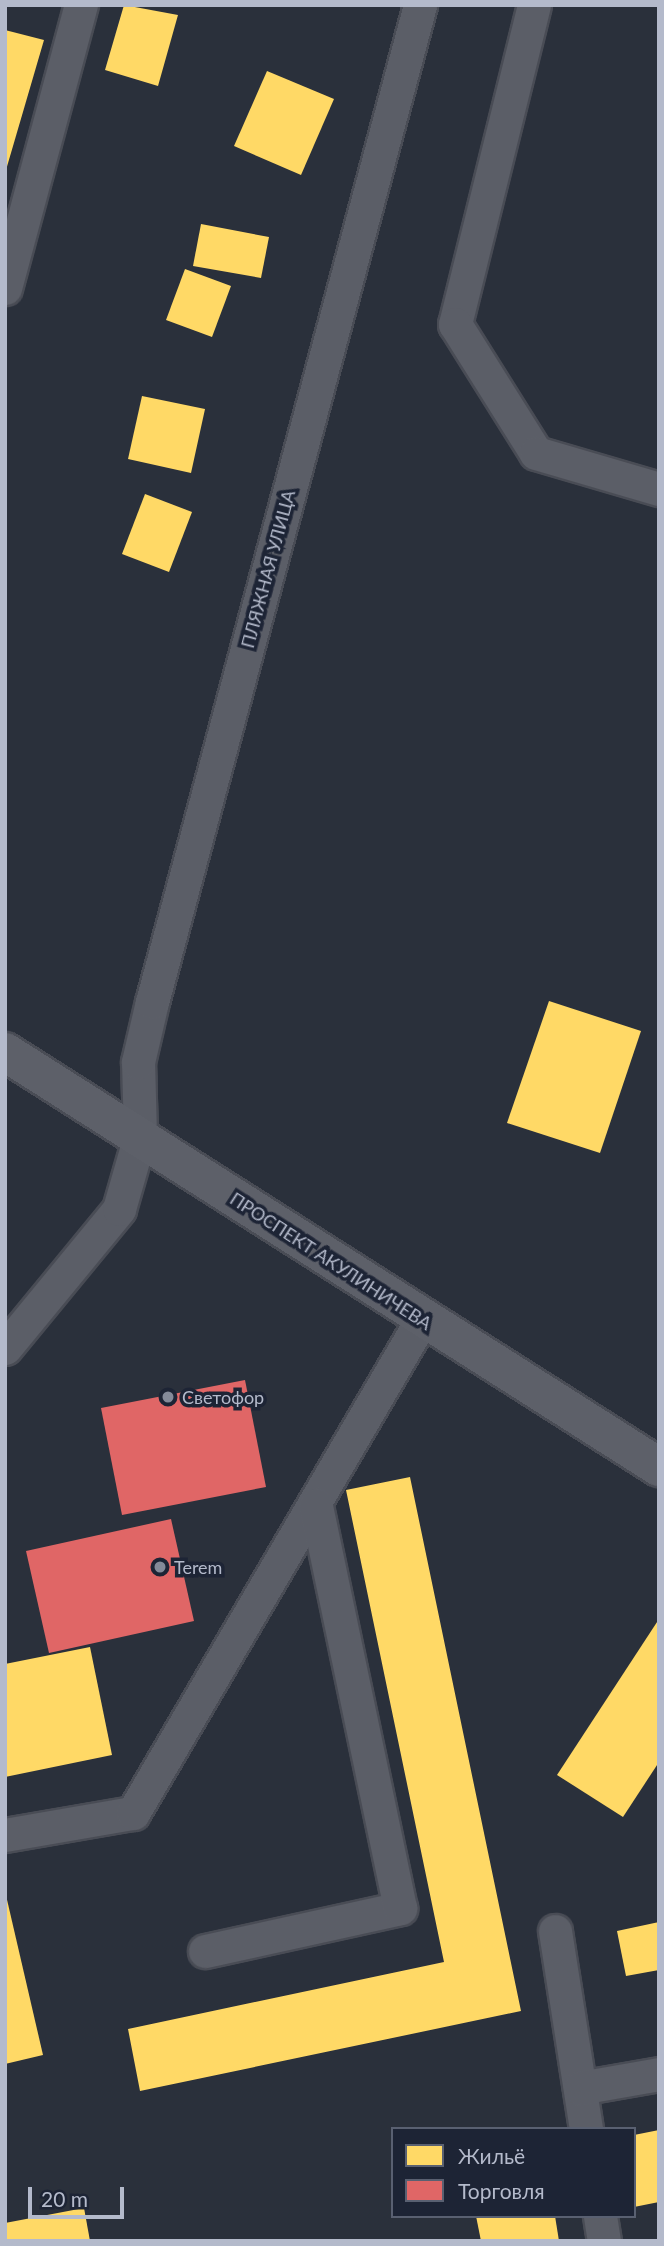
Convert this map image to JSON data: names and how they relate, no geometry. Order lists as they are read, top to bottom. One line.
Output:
{"streets":{"main road":["ПРОСПЕКТ АКУЛИНИЧЕВА"],"street":["ПЛЯЖНАЯ УЛИЦА"]},"crossings":[["ПЛЯЖНАЯ УЛИЦА","ПРОСПЕКТ АКУЛИНИЧЕВА"]],"places":["Светофор","Terem"],"legend":["Жильё","Торговля"],"scale_bar":"20 m"}
